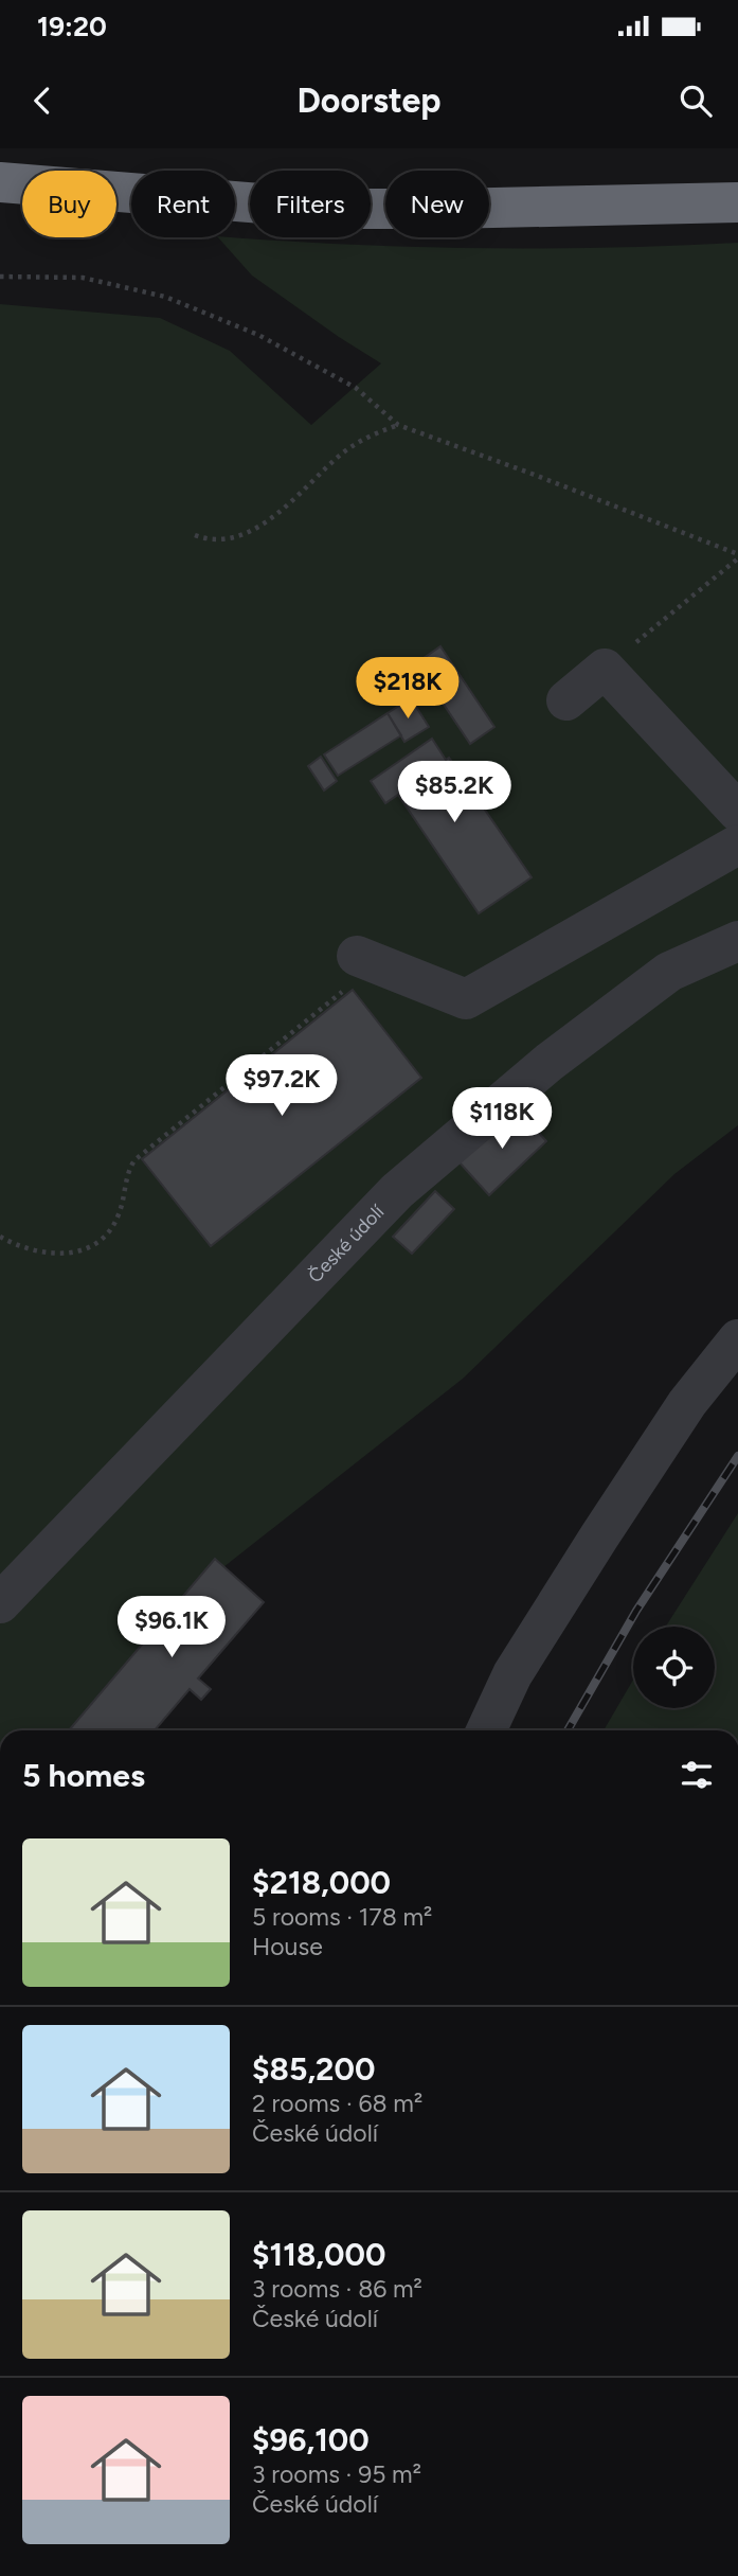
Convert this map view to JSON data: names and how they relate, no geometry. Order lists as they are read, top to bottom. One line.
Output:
{"streets":{"street":["České údolí"]},"page":{"status":"19:20","header":"Doorstep","chip":["Buy","Rent","Filters","New"],"price":["$218K","$85.2K","$97.2K","$118K","$96.1K"],"heading":"5 homes","list":[{"name":"$218,000","note":"5 rooms · 178 m² · House"},{"name":"$85,200","note":"2 rooms · 68 m² · České údolí"},{"name":"$118,000","note":"3 rooms · 86 m² · České údolí"},{"name":"$96,100","note":"3 rooms · 95 m² · České údolí"}]}}
